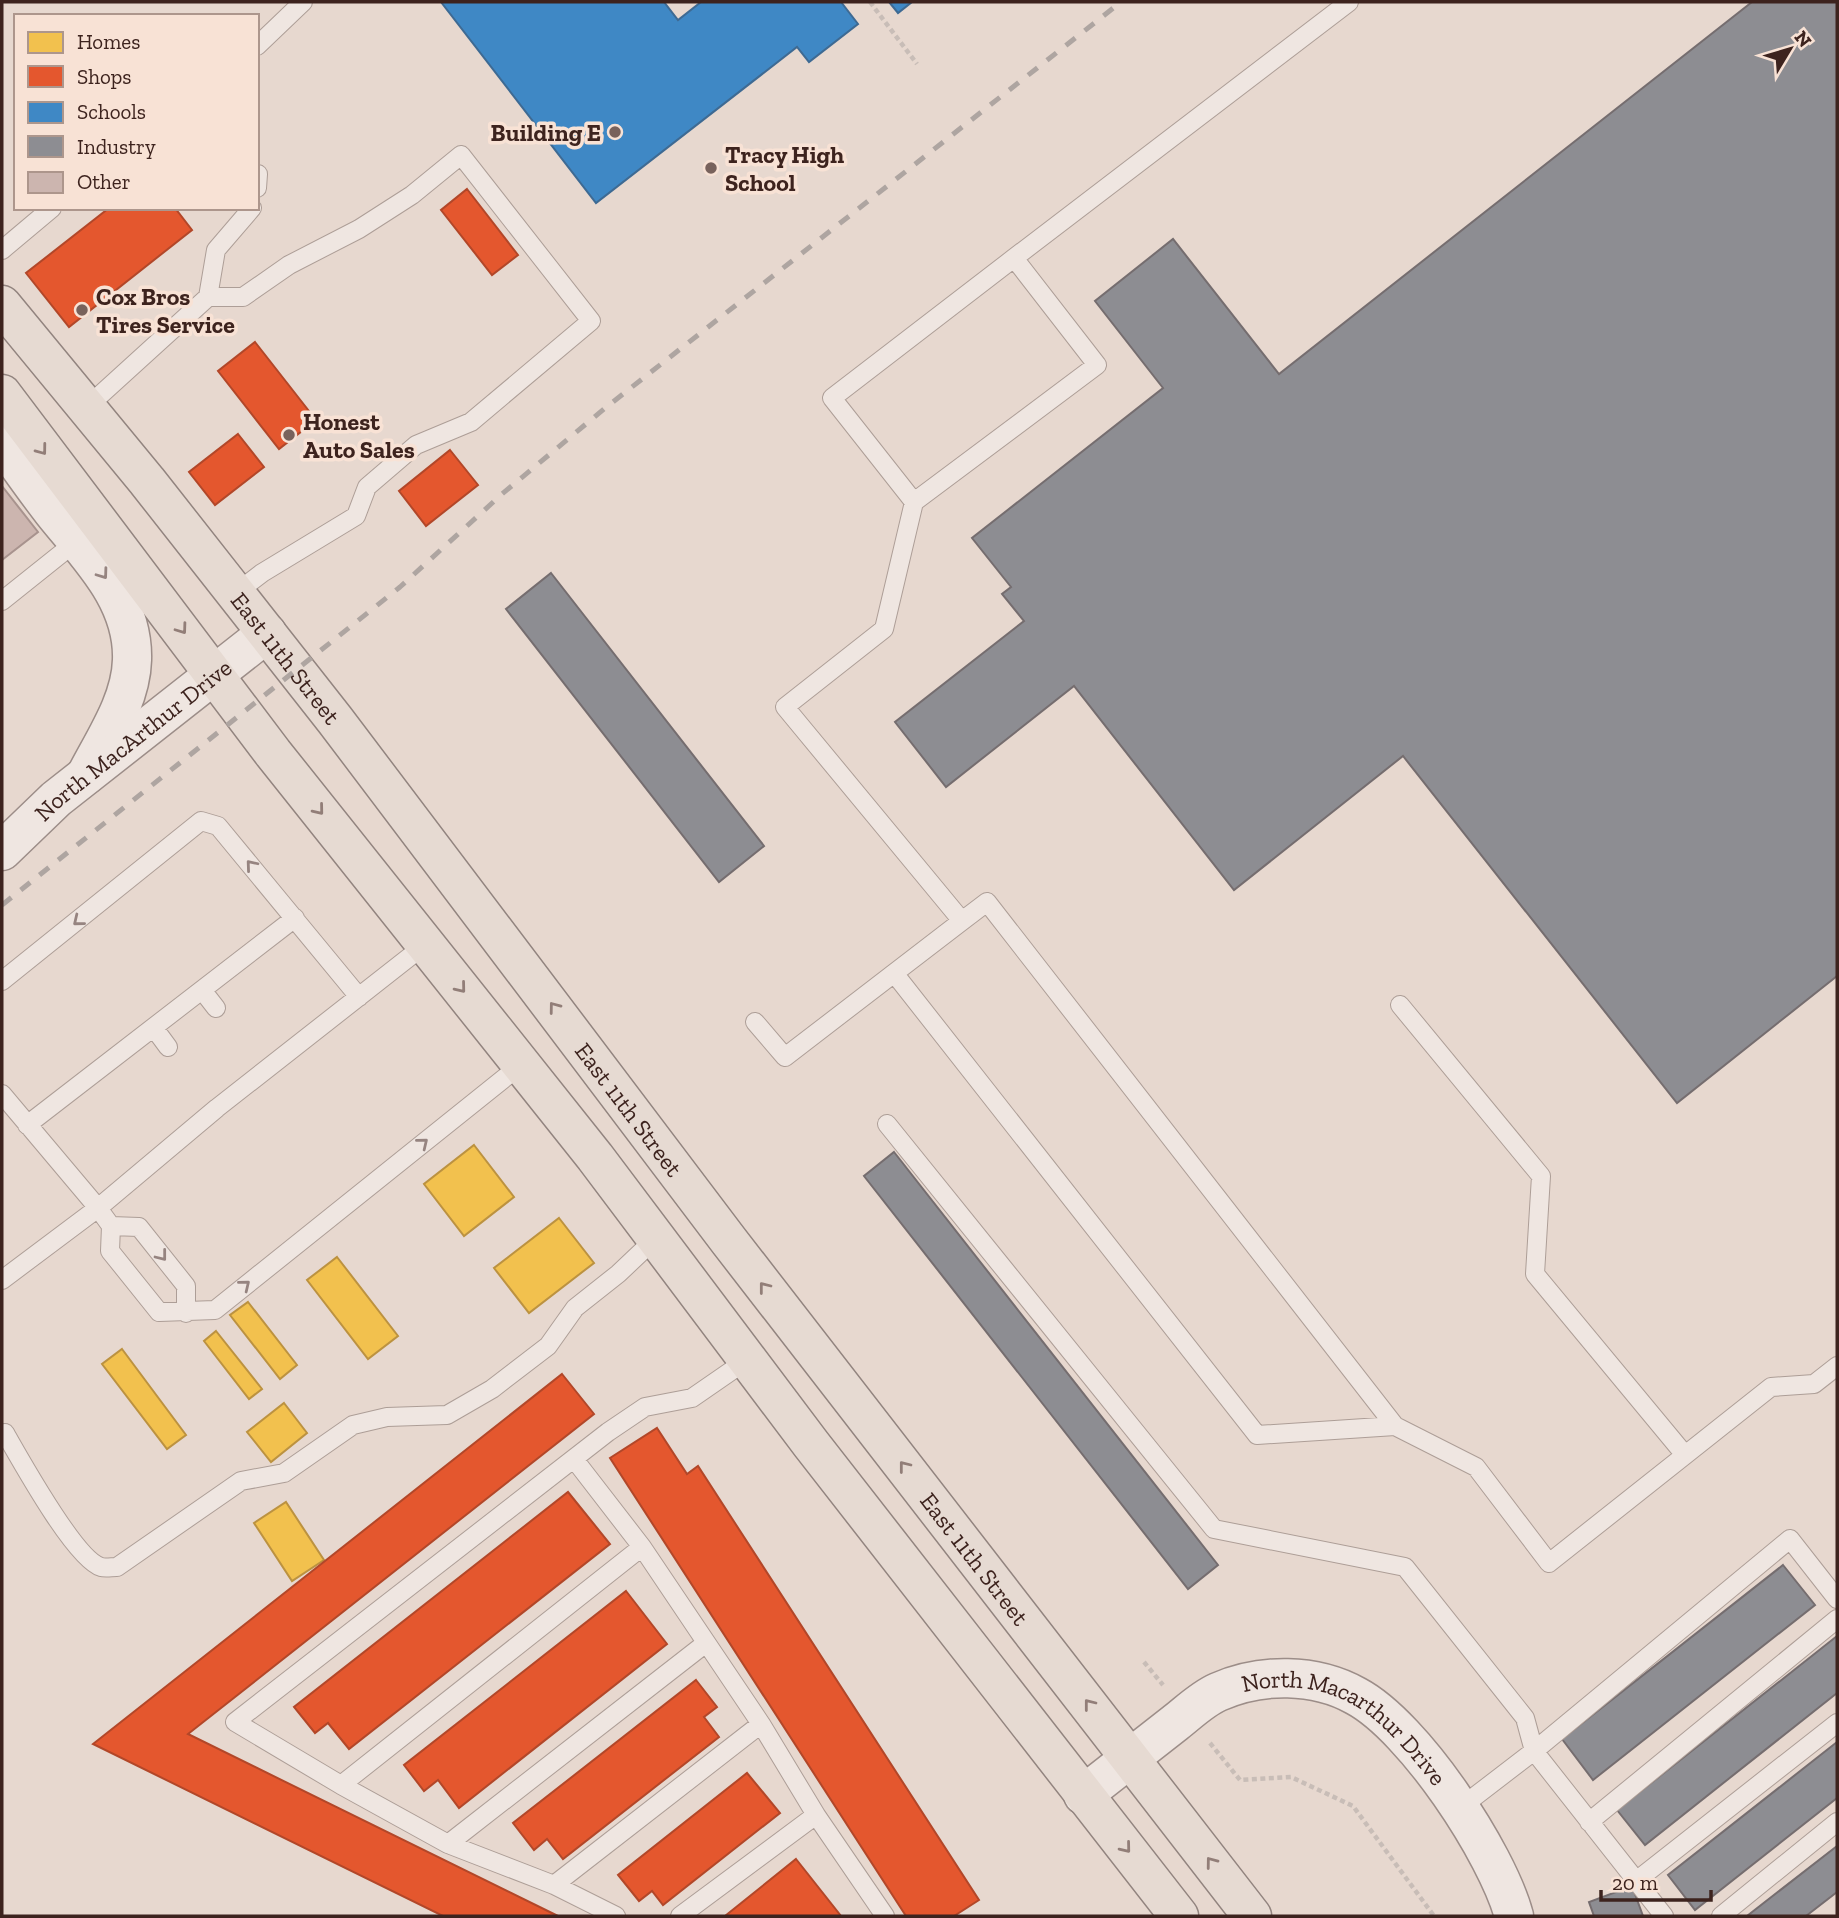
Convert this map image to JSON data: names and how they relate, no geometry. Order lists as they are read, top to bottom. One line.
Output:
{"streets":{"main road":["East 11th Street","North MacArthur Drive","North Macarthur Drive"]},"crossings":[["East 11th Street","North MacArthur Drive"],["East 11th Street","North Macarthur Drive"]],"places":["Building E","Tracy High School","Cox Bros Tires Service","Honest Auto Sales"],"legend":["Homes","Shops","Schools","Industry","Other"],"scale_bar":"20 m","north":"top right"}
